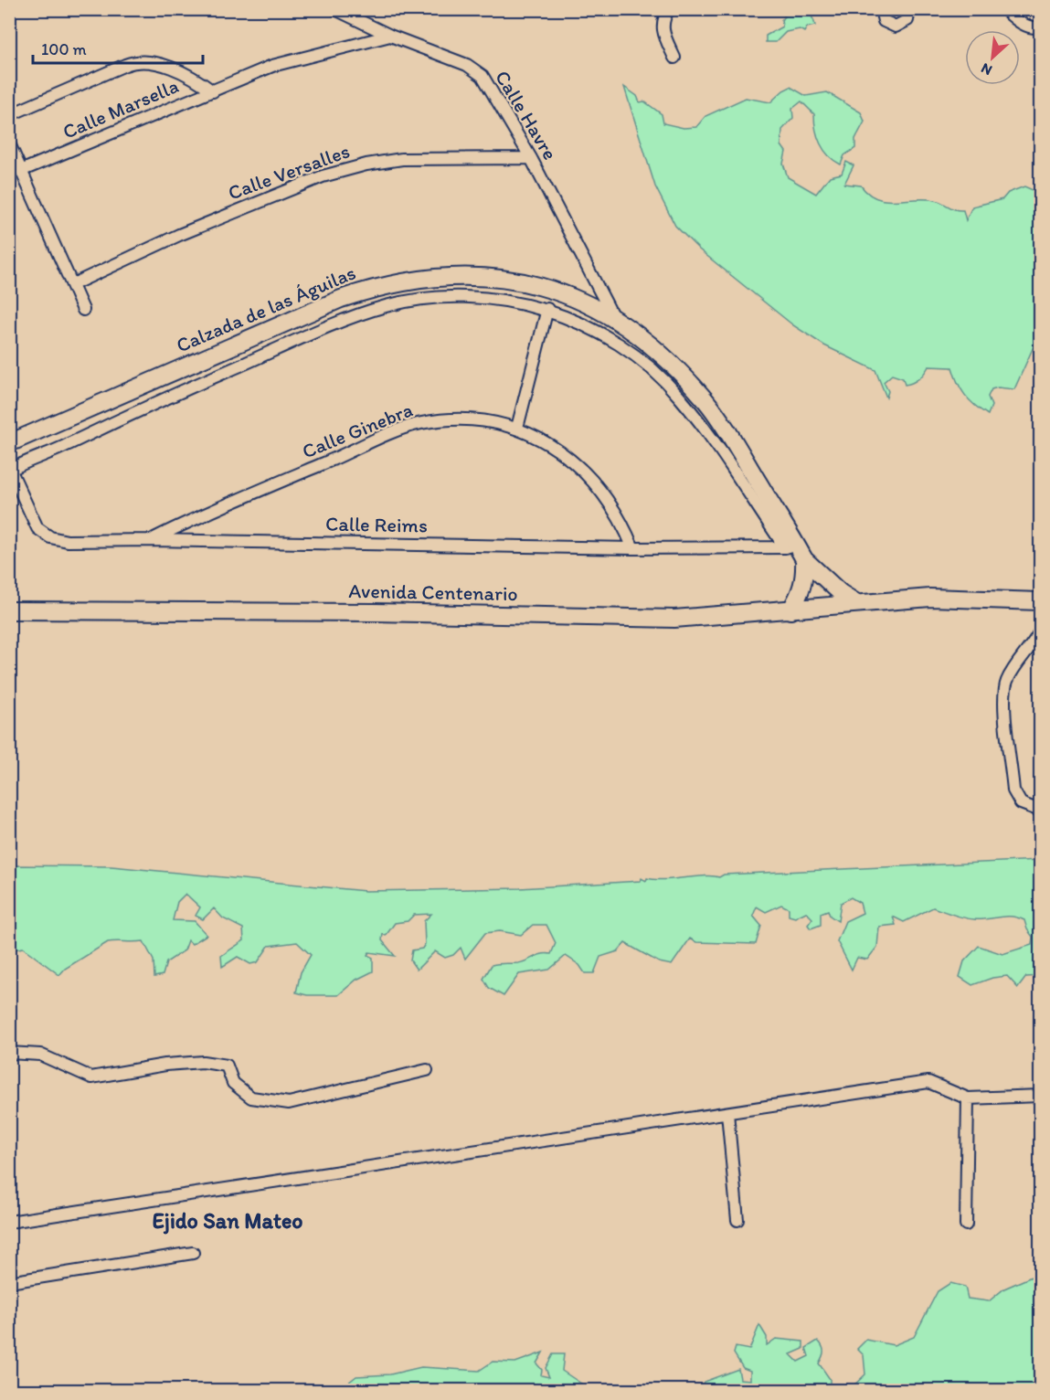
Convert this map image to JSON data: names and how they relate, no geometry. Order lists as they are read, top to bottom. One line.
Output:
{"streets":{"main road":["Calzada de las Águilas","Avenida Centenario"],"street":["Calle Marsella","Calle Havre","Calle Versalles","Calle Ginebra","Calle Reims"]},"crossings":[["Calle Marsella","Calle Havre"],["Calle Havre","Calle Versalles"],["Calle Havre","Calzada de las Águilas"],["Calzada de las Águilas","Calle Reims"],["Calzada de las Águilas","Avenida Centenario"],["Calle Ginebra","Calle Reims"]],"districts":["Ejido San Mateo"],"scale_bar":"100 m","north":"bottom left"}
